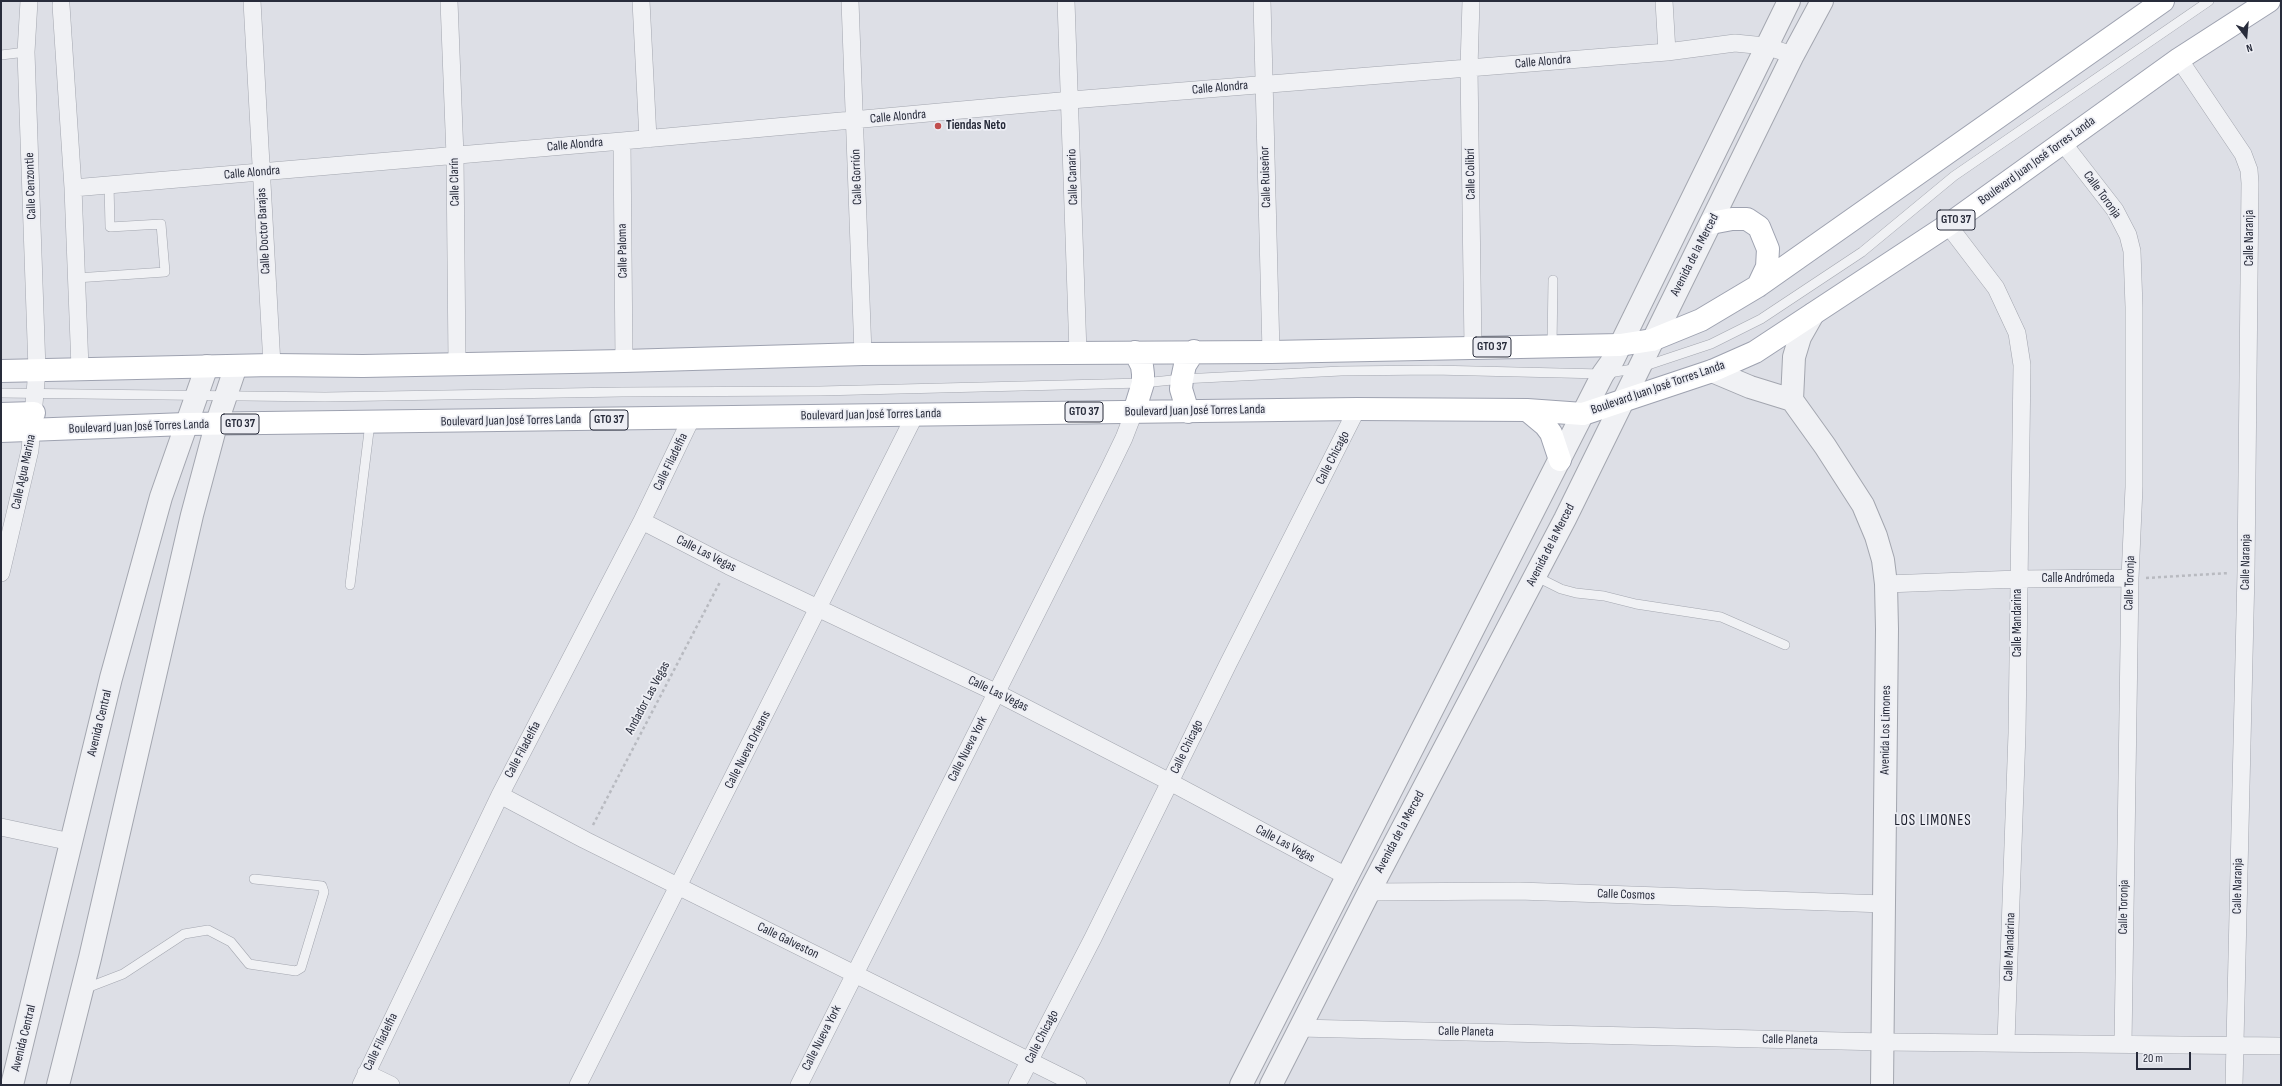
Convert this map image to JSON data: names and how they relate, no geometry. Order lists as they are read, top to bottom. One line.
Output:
{"streets":{"main road":["Boulevard Juan José Torres Landa","GTO 37"],"street":["Calle Alondra","Calle Colibrí","Calle Gorrión","Calle Canario","Calle Ruiseñor","Calle Clarín","Calle Cenzontle","Calle Toronja","Calle Doctor Barajas","Calle Naranja","Calle Paloma","Avenida de la Merced","Calle Chicago","Calle Filadelfia","Calle Agua Marina","Calle Las Vegas","Calle Andrómeda","Calle Mandarina","Avenida Central","Avenida Los Limones","Calle Nueva York","Calle Nueva Orleans","Calle Cosmos","Calle Galveston","Calle Planeta"],"path":["Andador Las Vegas"]},"crossings":[["Calle Alondra","Calle Colibrí"],["Calle Alondra","Calle Gorrión"],["Calle Alondra","Calle Canario"],["Calle Alondra","Calle Ruiseñor"],["Calle Alondra","Calle Clarín"],["Calle Alondra","Calle Doctor Barajas"],["Calle Alondra","Calle Paloma"],["Calle Alondra","Avenida de la Merced"],["Boulevard Juan José Torres Landa","Calle Toronja"],["Boulevard Juan José Torres Landa","Calle Naranja"],["Boulevard Juan José Torres Landa","Avenida de la Merced"],["Boulevard Juan José Torres Landa","Calle Chicago"],["Boulevard Juan José Torres Landa","Calle Filadelfia"],["Boulevard Juan José Torres Landa","Calle Agua Marina"],["Boulevard Juan José Torres Landa","Calle Mandarina"],["Boulevard Juan José Torres Landa","Avenida Central"],["Boulevard Juan José Torres Landa","Calle Nueva York"],["Boulevard Juan José Torres Landa","Calle Nueva Orleans"],["Calle Colibrí","GTO 37"],["Calle Gorrión","GTO 37"],["Calle Canario","GTO 37"],["Calle Ruiseñor","GTO 37"],["Calle Clarín","GTO 37"],["Calle Cenzontle","GTO 37"],["Calle Cenzontle","Calle Agua Marina"],["Calle Toronja","Calle Andrómeda"],["Calle Toronja","Calle Planeta"],["GTO 37","Calle Doctor Barajas"],["GTO 37","Calle Paloma"],["GTO 37","Avenida de la Merced"],["GTO 37","Calle Agua Marina"],["GTO 37","Avenida Central"],["Calle Naranja","Calle Andrómeda"],["Calle Naranja","Calle Planeta"],["Avenida de la Merced","Calle Las Vegas"],["Avenida de la Merced","Calle Cosmos"],["Avenida de la Merced","Calle Planeta"],["Calle Chicago","Calle Las Vegas"],["Calle Chicago","Calle Galveston"],["Calle Filadelfia","Calle Las Vegas"],["Calle Filadelfia","Calle Galveston"],["Calle Las Vegas","Andador Las Vegas"],["Calle Las Vegas","Calle Nueva York"],["Calle Las Vegas","Calle Nueva Orleans"],["Calle Andrómeda","Calle Mandarina"],["Calle Andrómeda","Avenida Los Limones"],["Calle Mandarina","Calle Planeta"],["Andador Las Vegas","Calle Galveston"],["Avenida Los Limones","Calle Cosmos"],["Avenida Los Limones","Calle Planeta"],["Calle Nueva York","Calle Galveston"],["Calle Nueva Orleans","Calle Galveston"]],"districts":["LOS LIMONES"],"places":["Tiendas Neto"],"scale_bar":"20 m","north":"bottom"}
